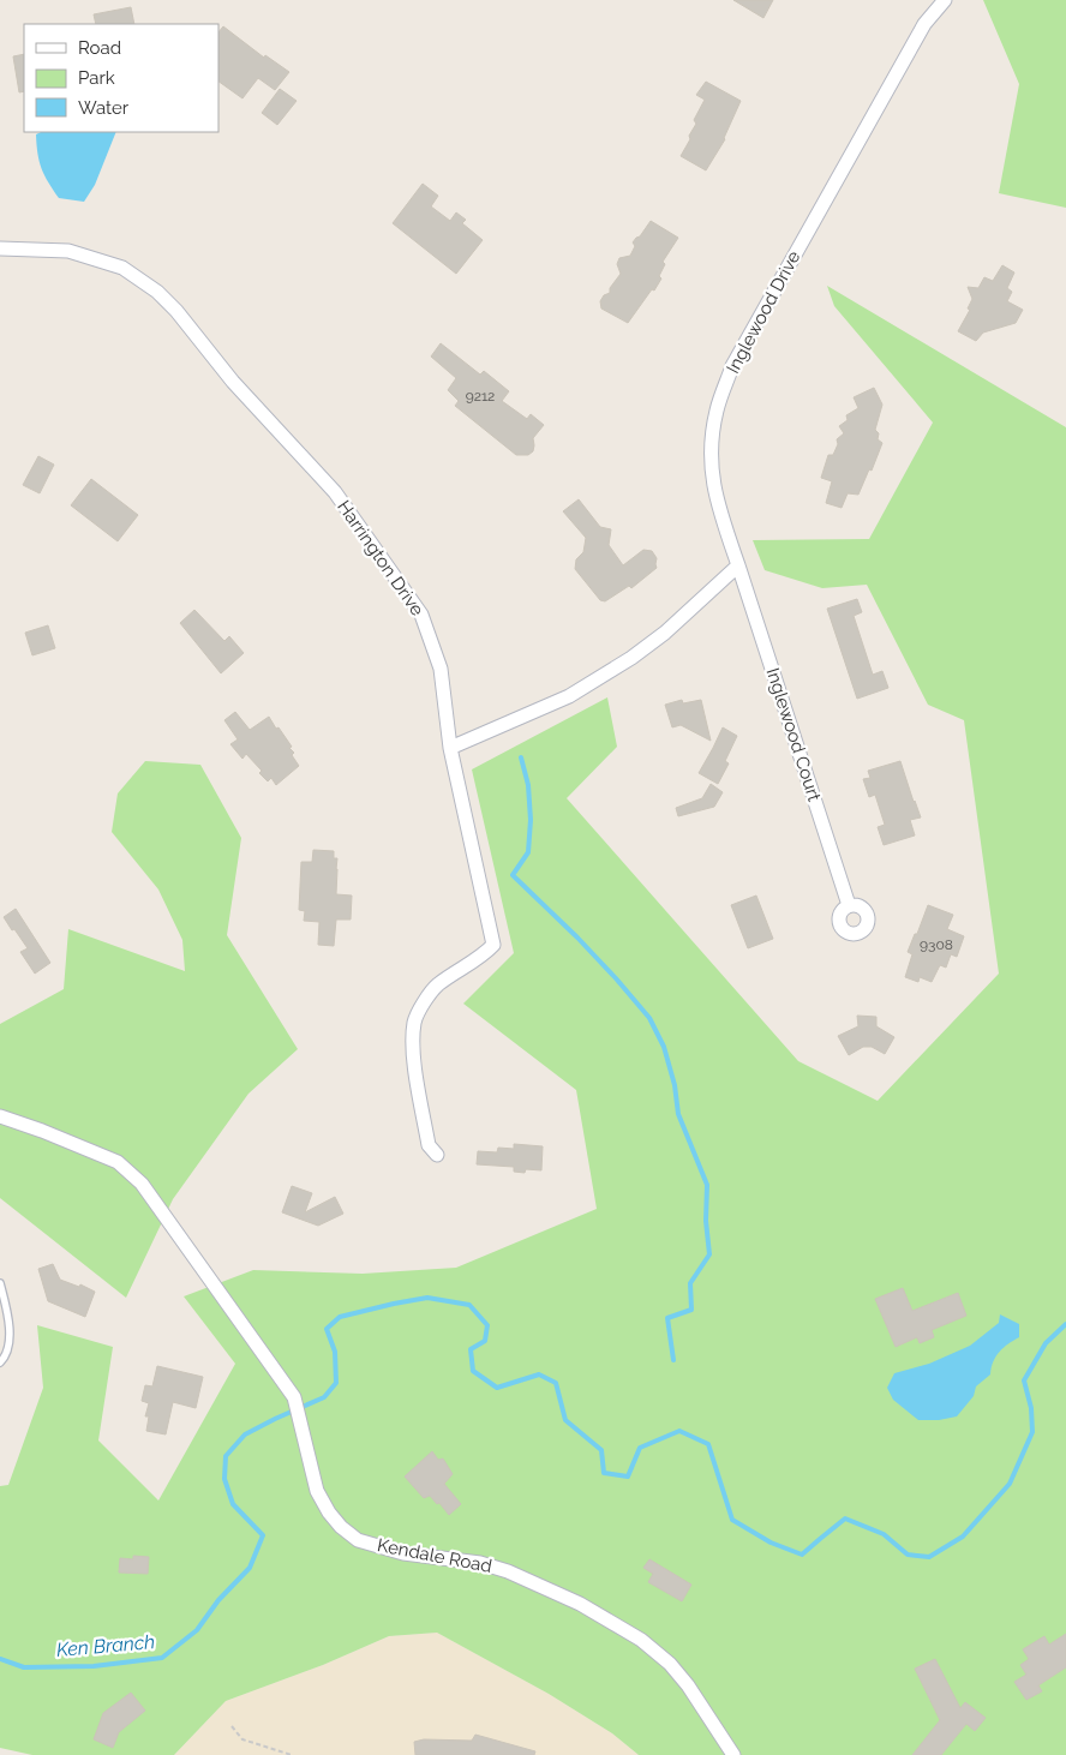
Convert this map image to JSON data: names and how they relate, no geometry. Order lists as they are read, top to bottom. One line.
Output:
{"streets":{"street":["Inglewood Drive","Harrington Drive","Inglewood Court","Kendale Road"]},"crossings":[["Inglewood Drive","Inglewood Court"]],"water":["Ken Branch"],"house_numbers":["9212","9308"],"legend":["Road","Park","Water"]}
